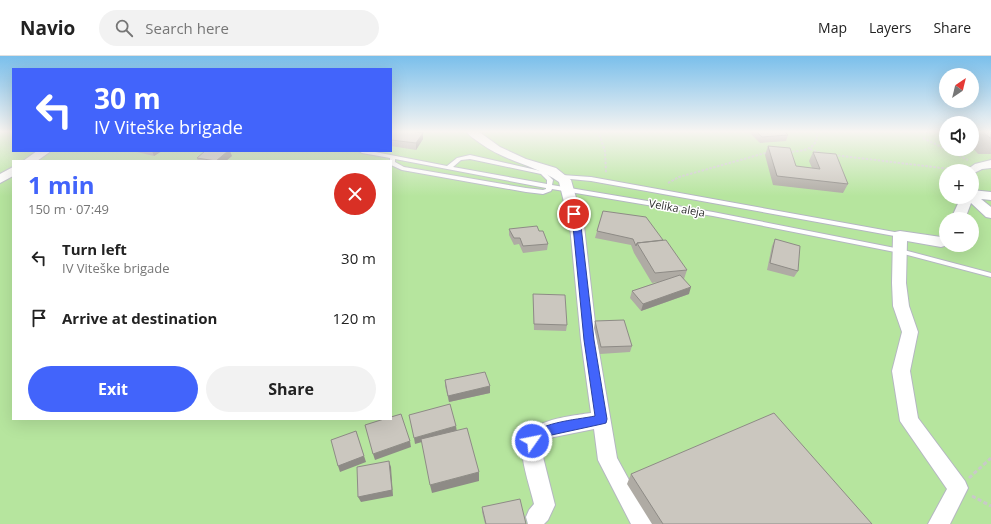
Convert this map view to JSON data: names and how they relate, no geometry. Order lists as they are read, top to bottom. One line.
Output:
{"streets":{"lane":["Velika aleja"]},"north":"top right","page":{"header":"Navio","search":"Search here","nav":["Map","Layers","Share"],"map_buttons":["+","−"],"turn":["30 m","IV Viteške brigade"],"heading":["1 min","150 m · 07:49"],"list":[{"name":"Turn left","note":"IV Viteške brigade","value":"30 m"},{"name":"Arrive at destination","value":"120 m"}],"buttons":["Exit","Share"]}}
